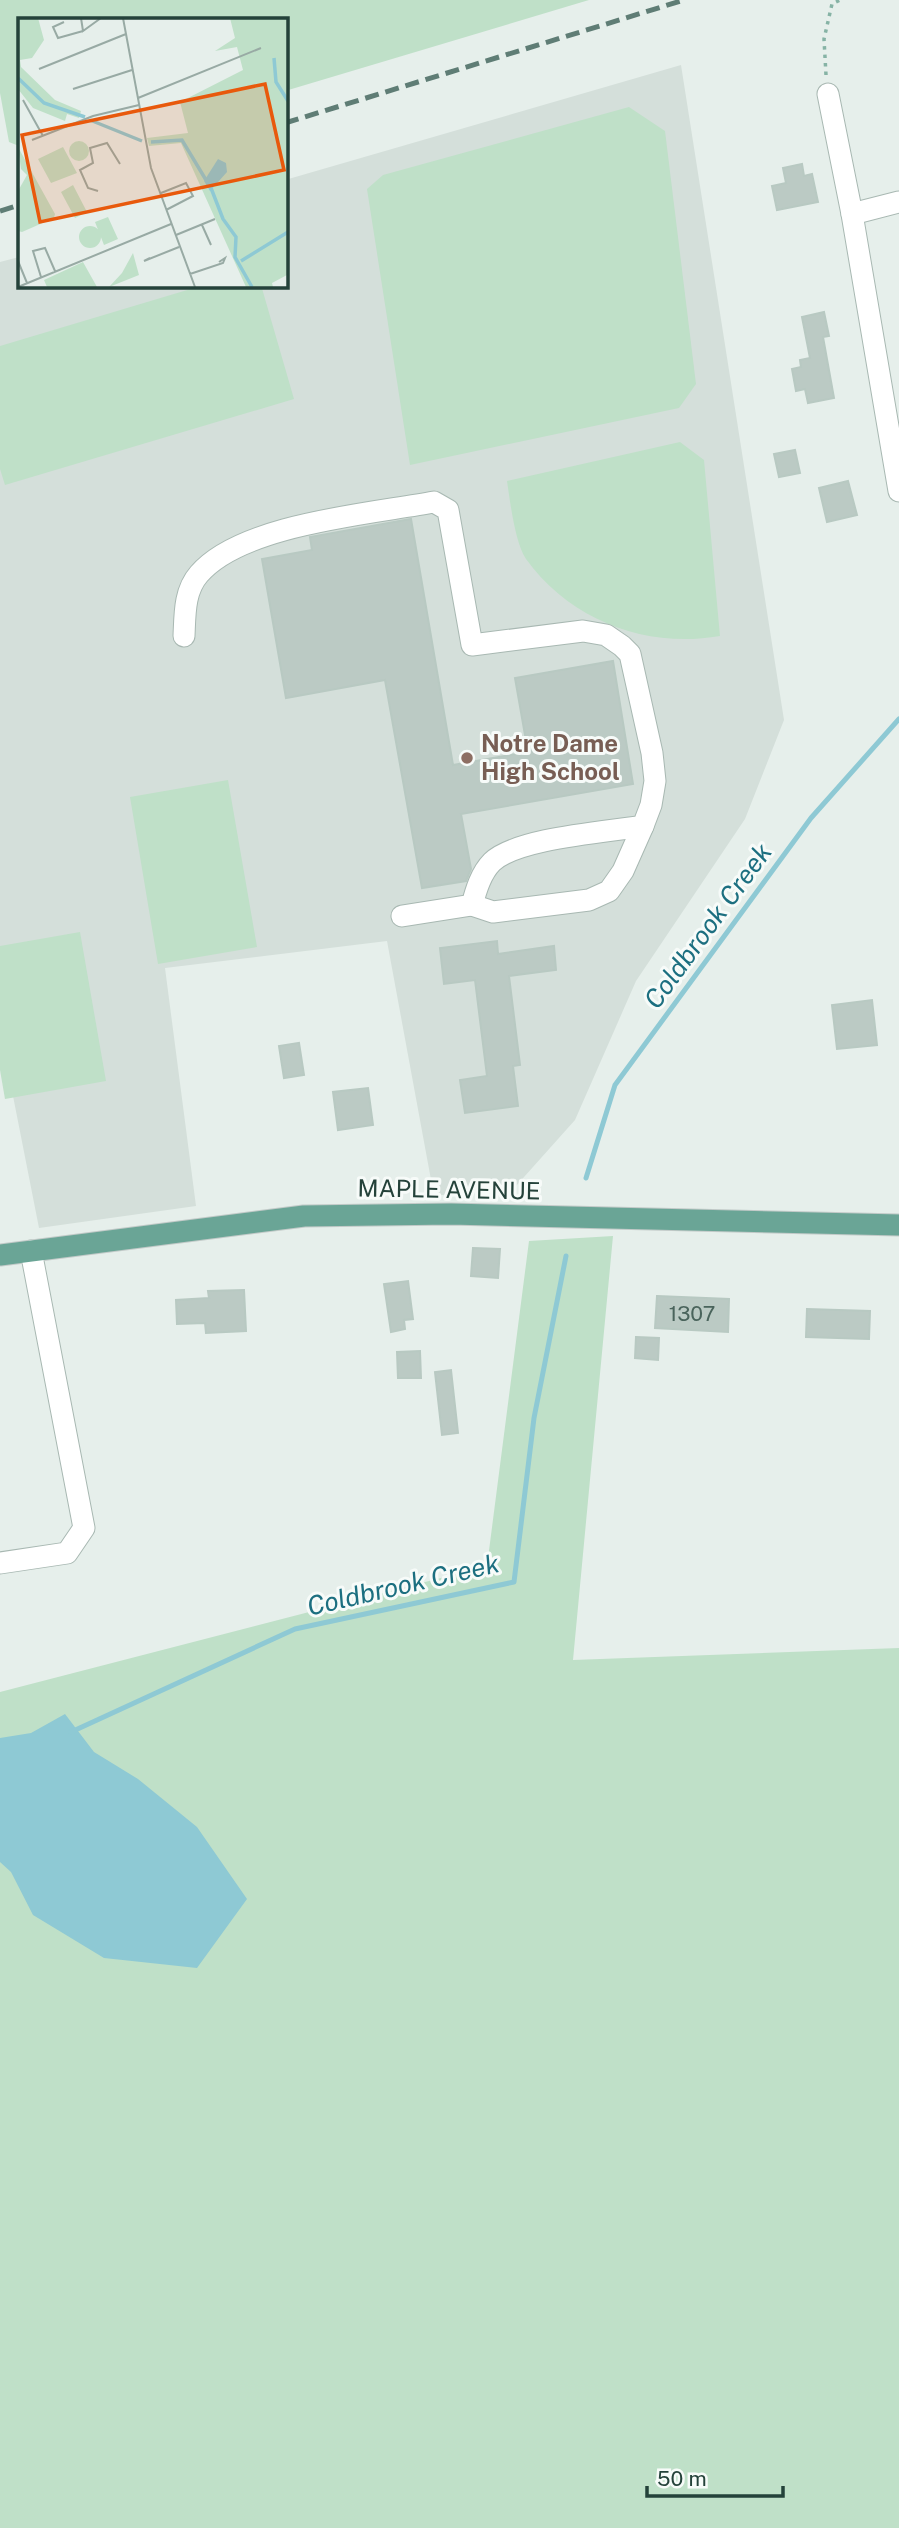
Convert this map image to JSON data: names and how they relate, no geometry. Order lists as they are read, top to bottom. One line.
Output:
{"streets":{"main road":["MAPLE AVENUE"]},"water":["Coldbrook Creek"],"places":["Notre Dame High School"],"house_numbers":["1307"],"scale_bar":"50 m"}
